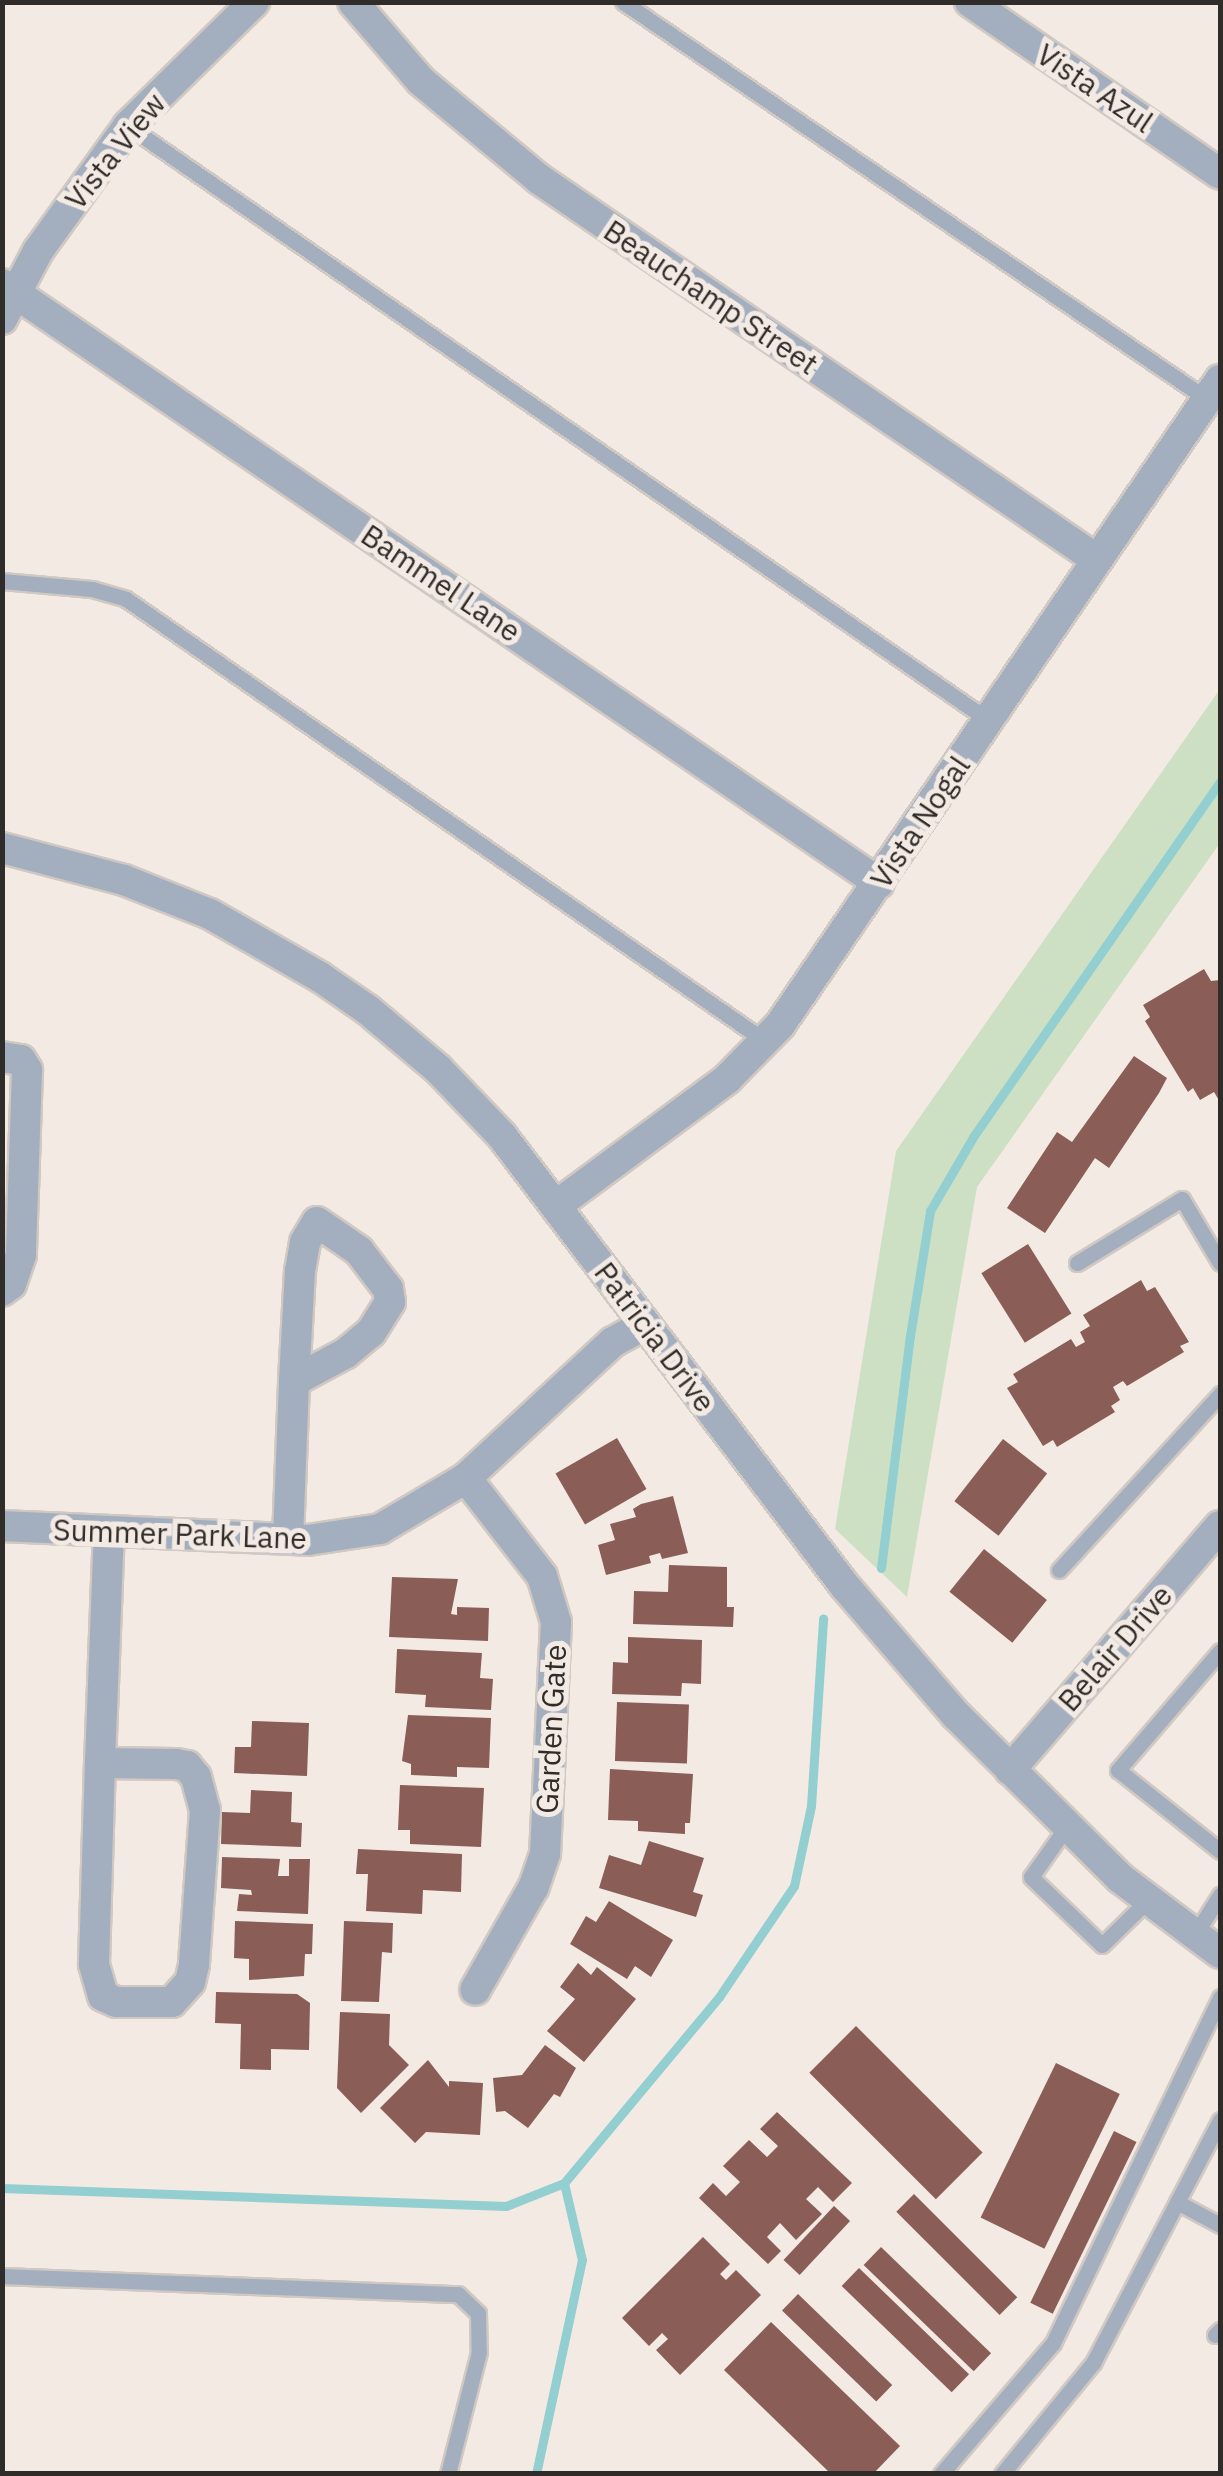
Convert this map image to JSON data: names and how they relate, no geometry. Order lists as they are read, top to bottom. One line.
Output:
{"streets":{"street":["Vista Azul","Vista View","Beauchamp Street","Bammel Lane","Vista Nogal","Patricia Drive","Summer Park Lane","Belair Drive","Garden Gate"]},"crossings":[["Vista View","Bammel Lane"],["Beauchamp Street","Vista Nogal"],["Bammel Lane","Vista Nogal"],["Vista Nogal","Patricia Drive"],["Patricia Drive","Summer Park Lane"],["Patricia Drive","Belair Drive"],["Summer Park Lane","Garden Gate"]]}
